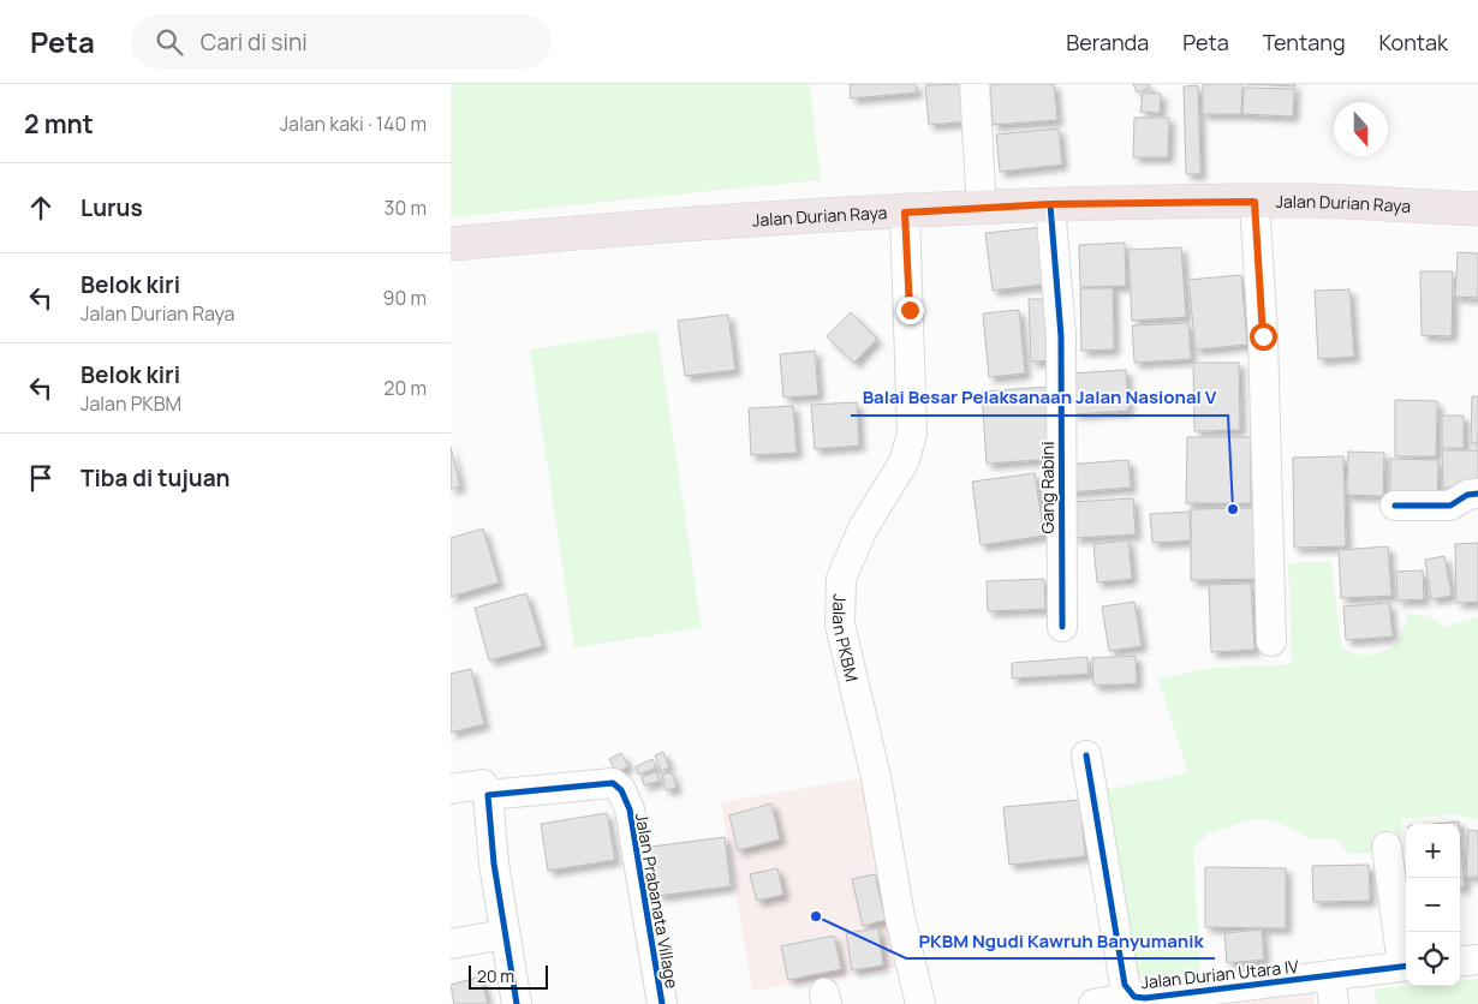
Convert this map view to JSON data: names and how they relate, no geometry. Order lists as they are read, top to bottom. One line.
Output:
{"streets":{"main road":["Jalan Durian Raya"],"street":["Gang Rabini","Jalan PKBM","Jalan Prabanata Village","Jalan Durian Utara IV"]},"crossings":[["Jalan Durian Raya","Gang Rabini"],["Jalan Durian Raya","Jalan PKBM"]],"places":["Balai Besar Pelaksanaan Jalan Nasional V","PKBM Ngudi Kawruh Banyumanik"],"scale_bar":"20 m","north":"bottom","page":{"header":"Peta","search":"Cari di sini","nav":["Beranda","Peta","Tentang","Kontak"],"heading":["2 mnt","Jalan kaki · 140 m"],"list":[["Lurus","30 m"],["Belok kiri","Jalan Durian Raya","90 m"],["Belok kiri","Jalan PKBM","20 m"],"Tiba di tujuan"],"map_buttons":["+","−"],"scale":"20 m"}}
